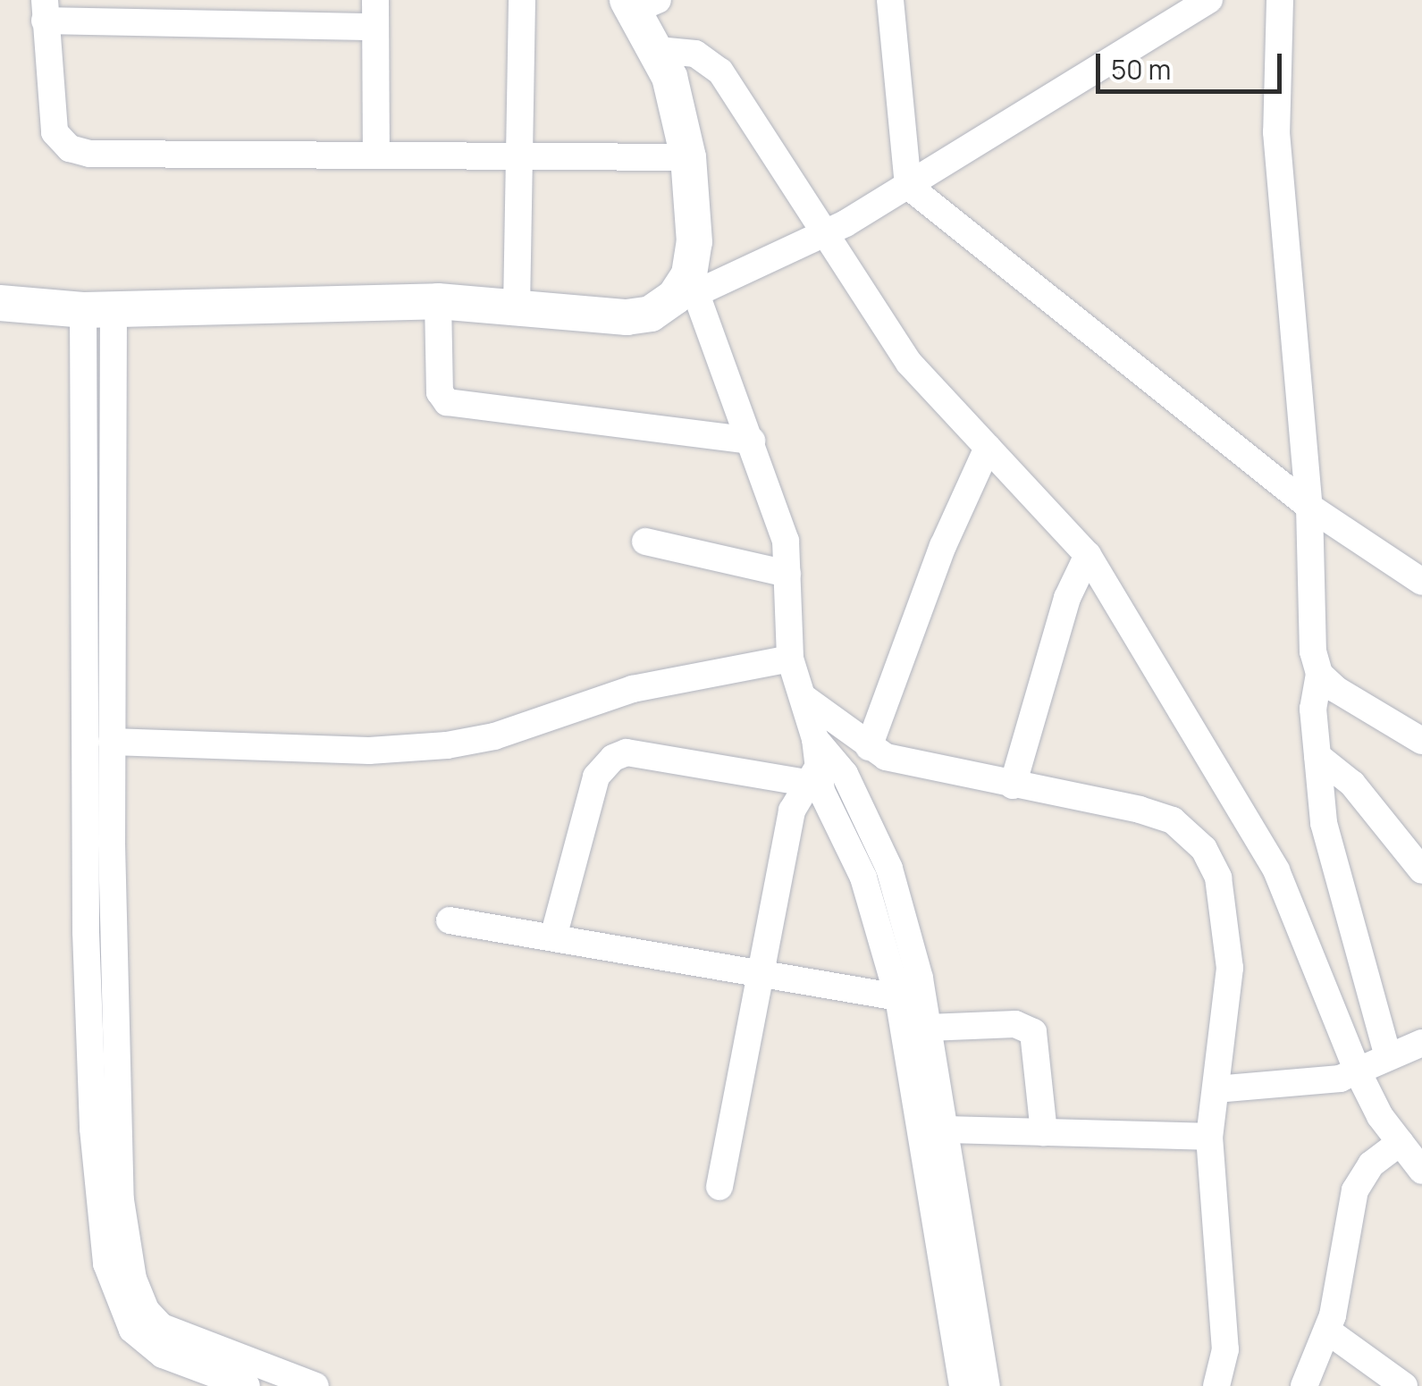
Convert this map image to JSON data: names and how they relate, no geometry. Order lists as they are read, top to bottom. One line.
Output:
{"scale_bar":"50 m"}
